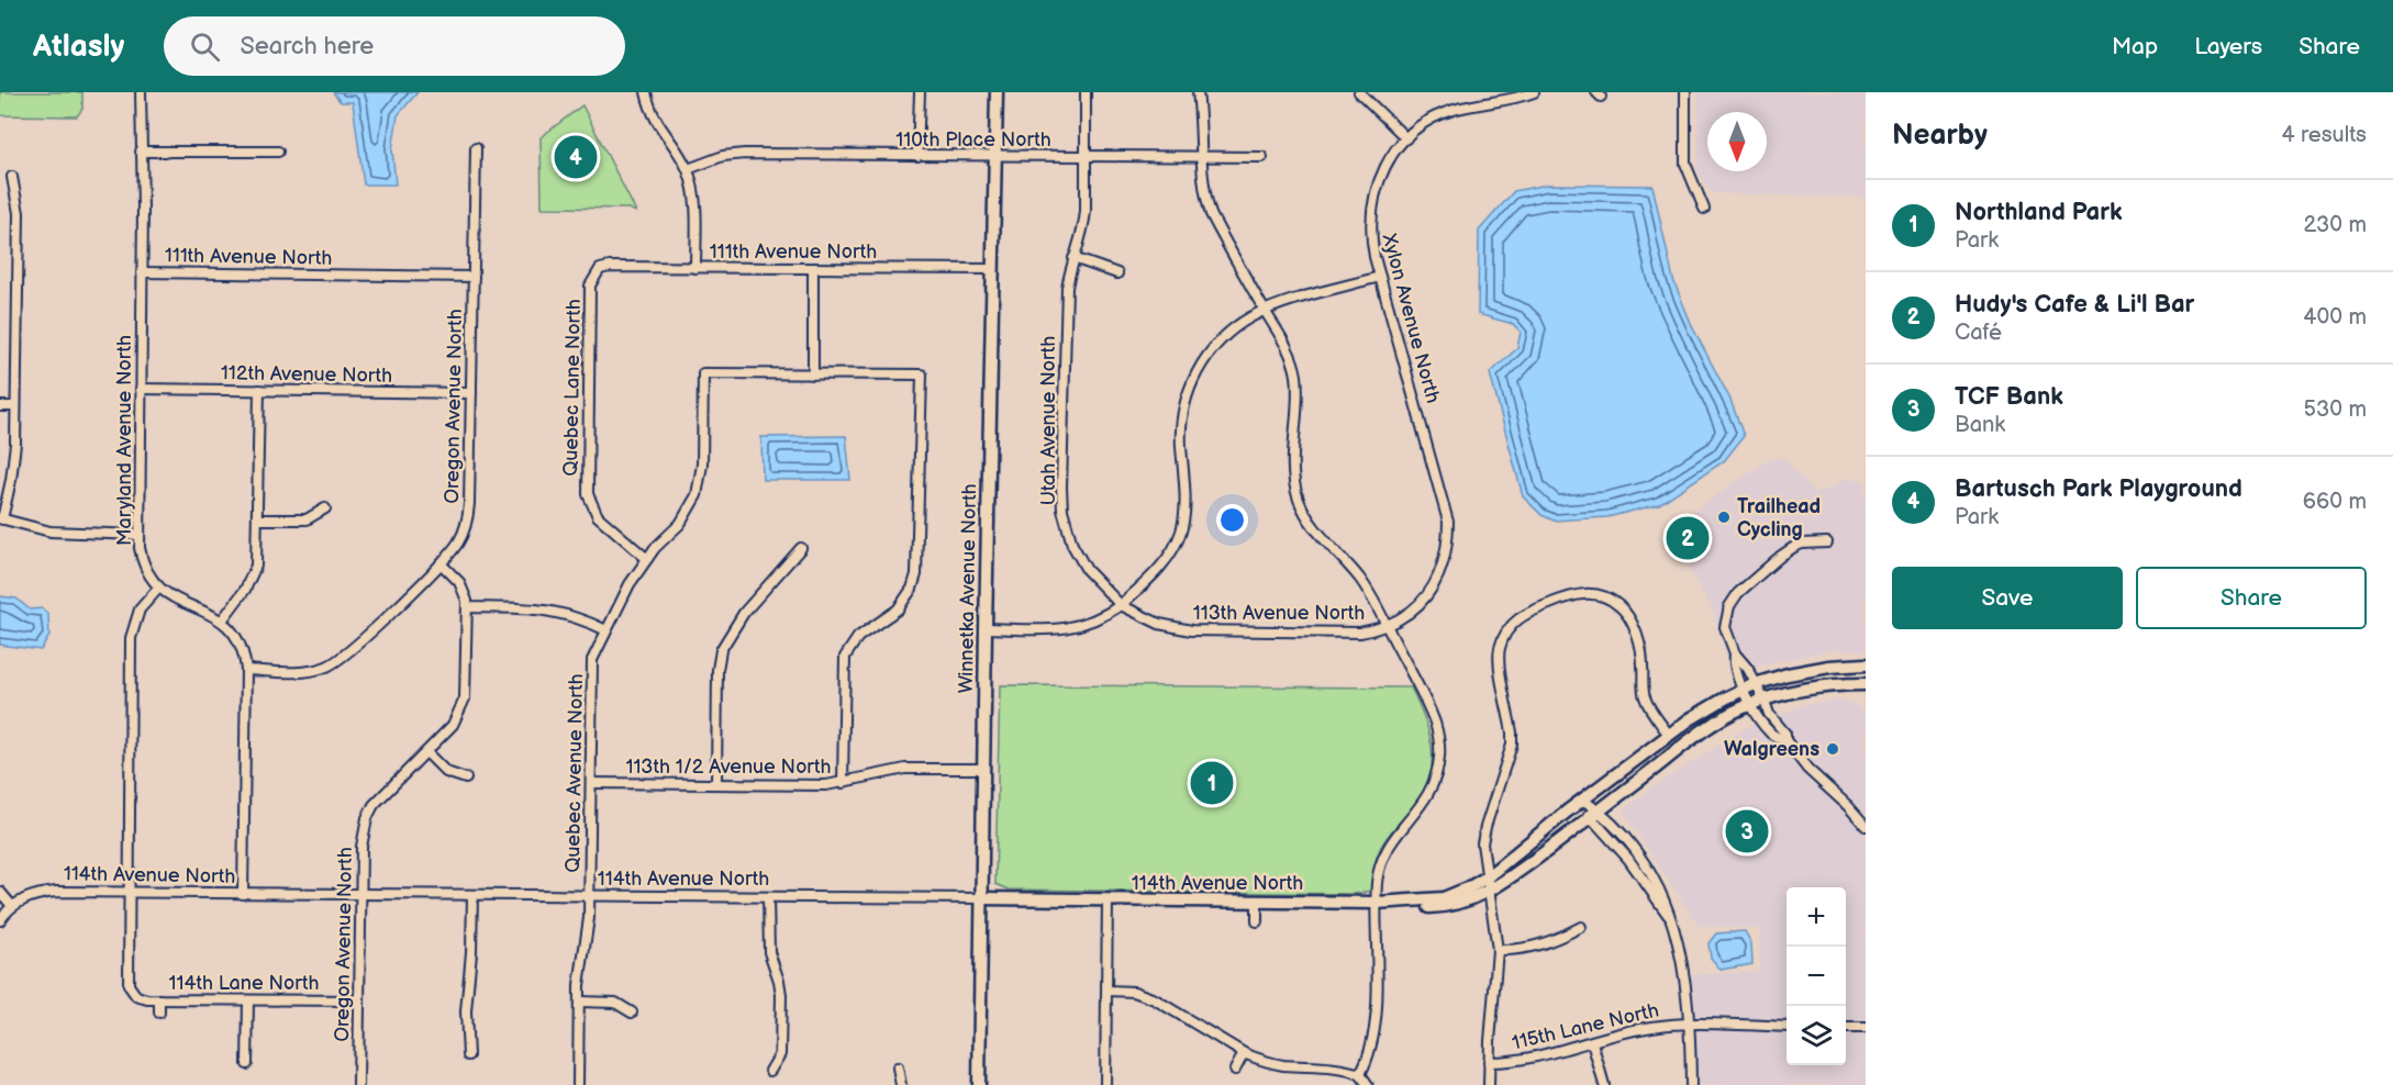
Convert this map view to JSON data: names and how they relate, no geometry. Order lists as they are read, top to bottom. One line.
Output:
{"streets":{"street":["110th Place North","111th Avenue North","Xylon Avenue North","112th Avenue North","Quebec Lane North","Oregon Avenue North","Utah Avenue North","Maryland Avenue North","Winnetka Avenue North","113th Avenue North","113th 1/2 Avenue North","Quebec Avenue North","114th Avenue North","114th Lane North","115th Lane North"]},"crossings":[["110th Place North","Utah Avenue North"],["110th Place North","Winnetka Avenue North"],["111th Avenue North","Quebec Lane North"],["111th Avenue North","Oregon Avenue North"],["111th Avenue North","Maryland Avenue North"],["111th Avenue North","Winnetka Avenue North"],["Xylon Avenue North","113th Avenue North"],["112th Avenue North","Oregon Avenue North"],["112th Avenue North","Maryland Avenue North"],["Quebec Lane North","Quebec Avenue North"],["Oregon Avenue North","114th Avenue North"],["Oregon Avenue North","114th Lane North"],["Utah Avenue North","113th Avenue North"],["Winnetka Avenue North","113th 1/2 Avenue North"],["Winnetka Avenue North","114th Avenue North"],["113th 1/2 Avenue North","Quebec Avenue North"],["Quebec Avenue North","114th Avenue North"],["114th Avenue North","114th Lane North"]],"places":["Trailhead Cycling","Walgreens"],"north":"bottom","page":{"header":"Atlasly","search":"Search here","nav":["Map","Layers","Share"],"heading":["Nearby","4 results"],"pins":["4","2","1","3"],"list":[{"mark":"1","name":"Northland Park","note":"Park","value":"230 m"},{"mark":"2","name":"Hudy's Cafe & Li'l Bar","note":"Café","value":"400 m"},{"mark":"3","name":"TCF Bank","note":"Bank","value":"530 m"},{"mark":"4","name":"Bartusch Park Playground","note":"Park","value":"660 m"}],"buttons":["Save","Share"],"map_buttons":["+","−"]}}
